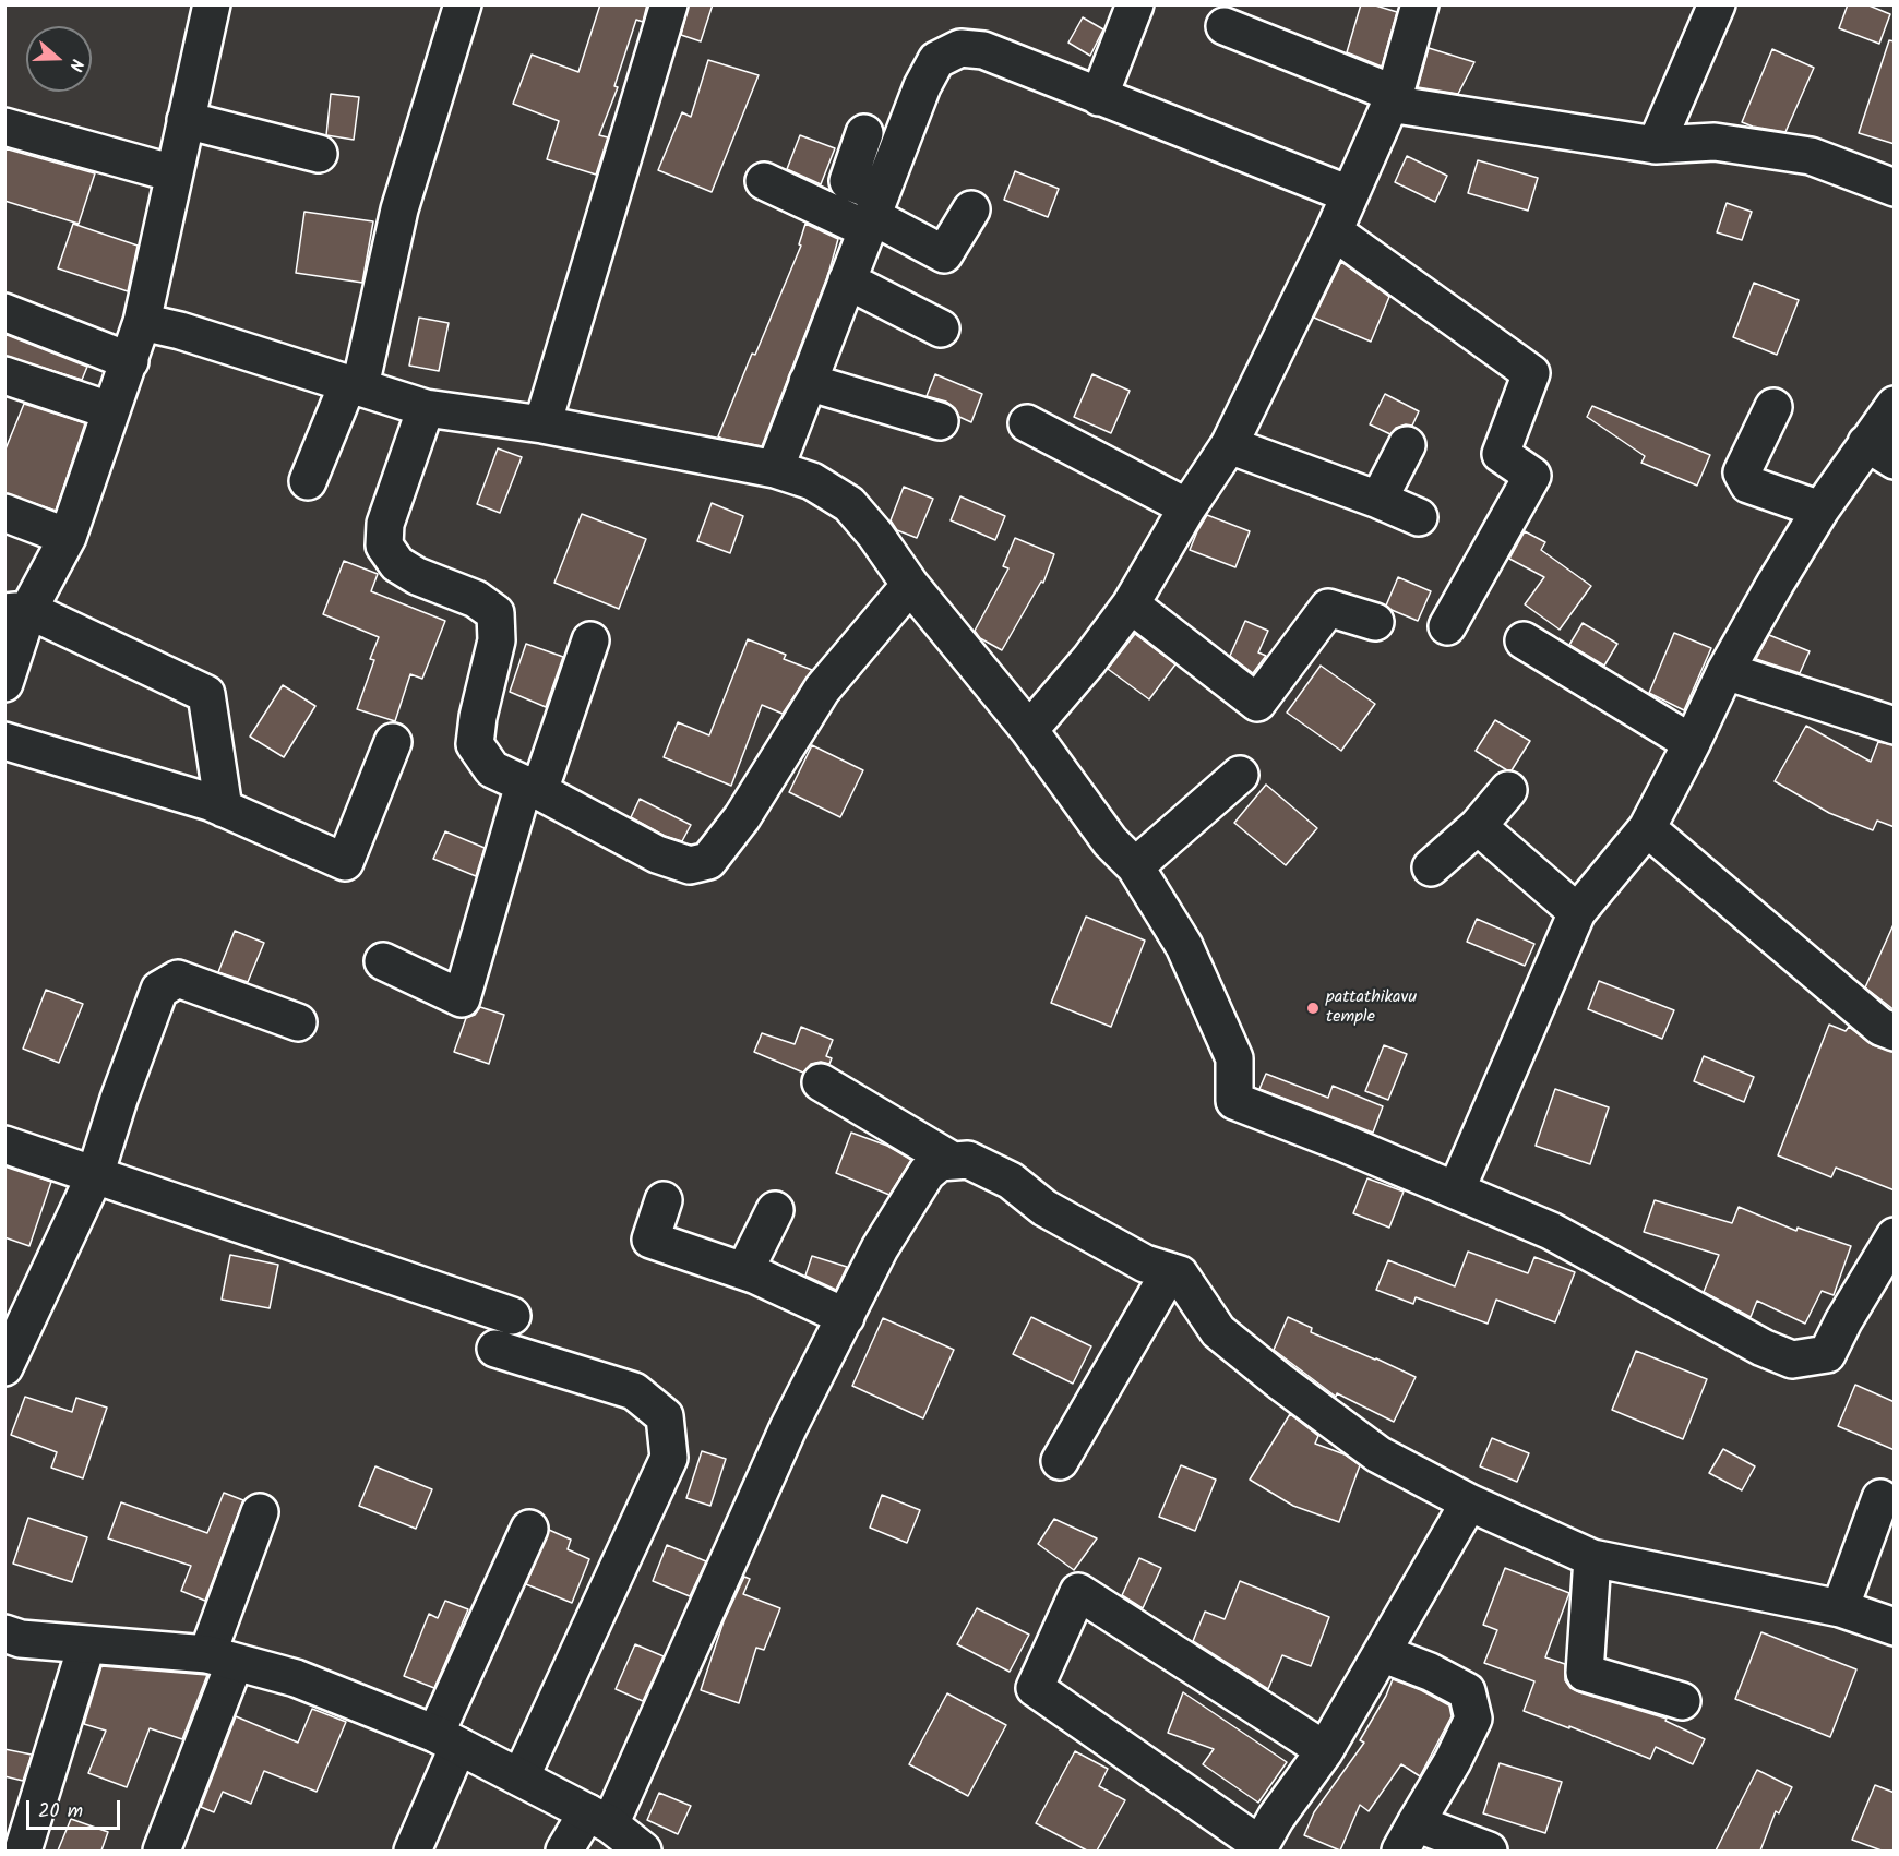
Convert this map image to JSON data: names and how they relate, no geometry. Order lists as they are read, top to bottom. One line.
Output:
{"places":["pattathikavu temple"],"scale_bar":"20 m","north":"right"}
